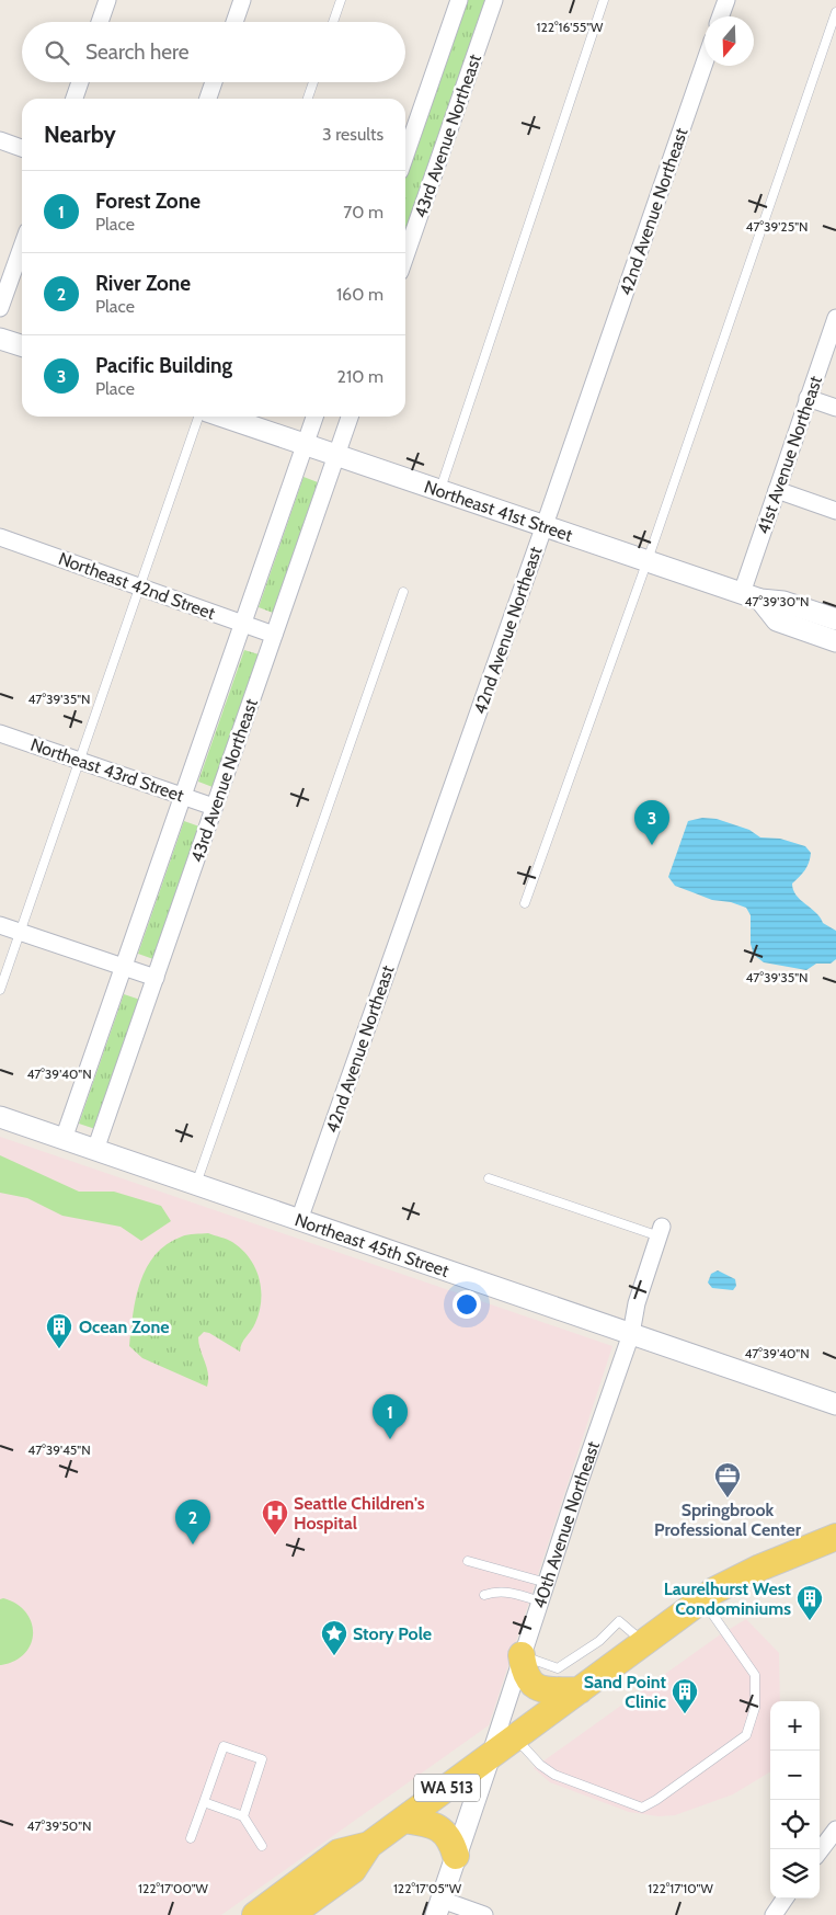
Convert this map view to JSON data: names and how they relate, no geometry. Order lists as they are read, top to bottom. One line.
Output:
{"streets":{"main road":["WA 513"],"street":["43rd Avenue Northeast","42nd Avenue Northeast","41st Avenue Northeast","Northeast 41st Street","Northeast 42nd Street","Northeast 43rd Street","Northeast 45th Street","40th Avenue Northeast"]},"crossings":[["43rd Avenue Northeast","Northeast 41st Street"],["43rd Avenue Northeast","Northeast 42nd Street"],["43rd Avenue Northeast","Northeast 43rd Street"],["43rd Avenue Northeast","Northeast 45th Street"],["42nd Avenue Northeast","Northeast 41st Street"],["42nd Avenue Northeast","Northeast 45th Street"],["41st Avenue Northeast","Northeast 41st Street"],["Northeast 45th Street","40th Avenue Northeast"],["40th Avenue Northeast","WA 513"]],"places":{"building":["Ocean Zone","Laurelhurst West Condominiums","Sand Point Clinic"],"office":["Springbrook Professional Center"],"hospital":["Seattle Children's Hospital"],"place":["Story Pole"]},"north":"bottom","page":{"search":"Search here","heading":["Nearby","3 results"],"list":[{"mark":"1","name":"Forest Zone","note":"Place","value":"70 m"},{"mark":"2","name":"River Zone","note":"Place","value":"160 m"},{"mark":"3","name":"Pacific Building","note":"Place","value":"210 m"}],"pins":["3","1","2"],"map_buttons":["+","−"]},"coordinates":["122°16'55\"W","47°39'25\"N","47°39'30\"N","47°39'35\"N","47°39'40\"N","47°39'45\"N","47°39'50\"N","122°17'00\"W","122°17'05\"W","122°17'10\"W"]}
